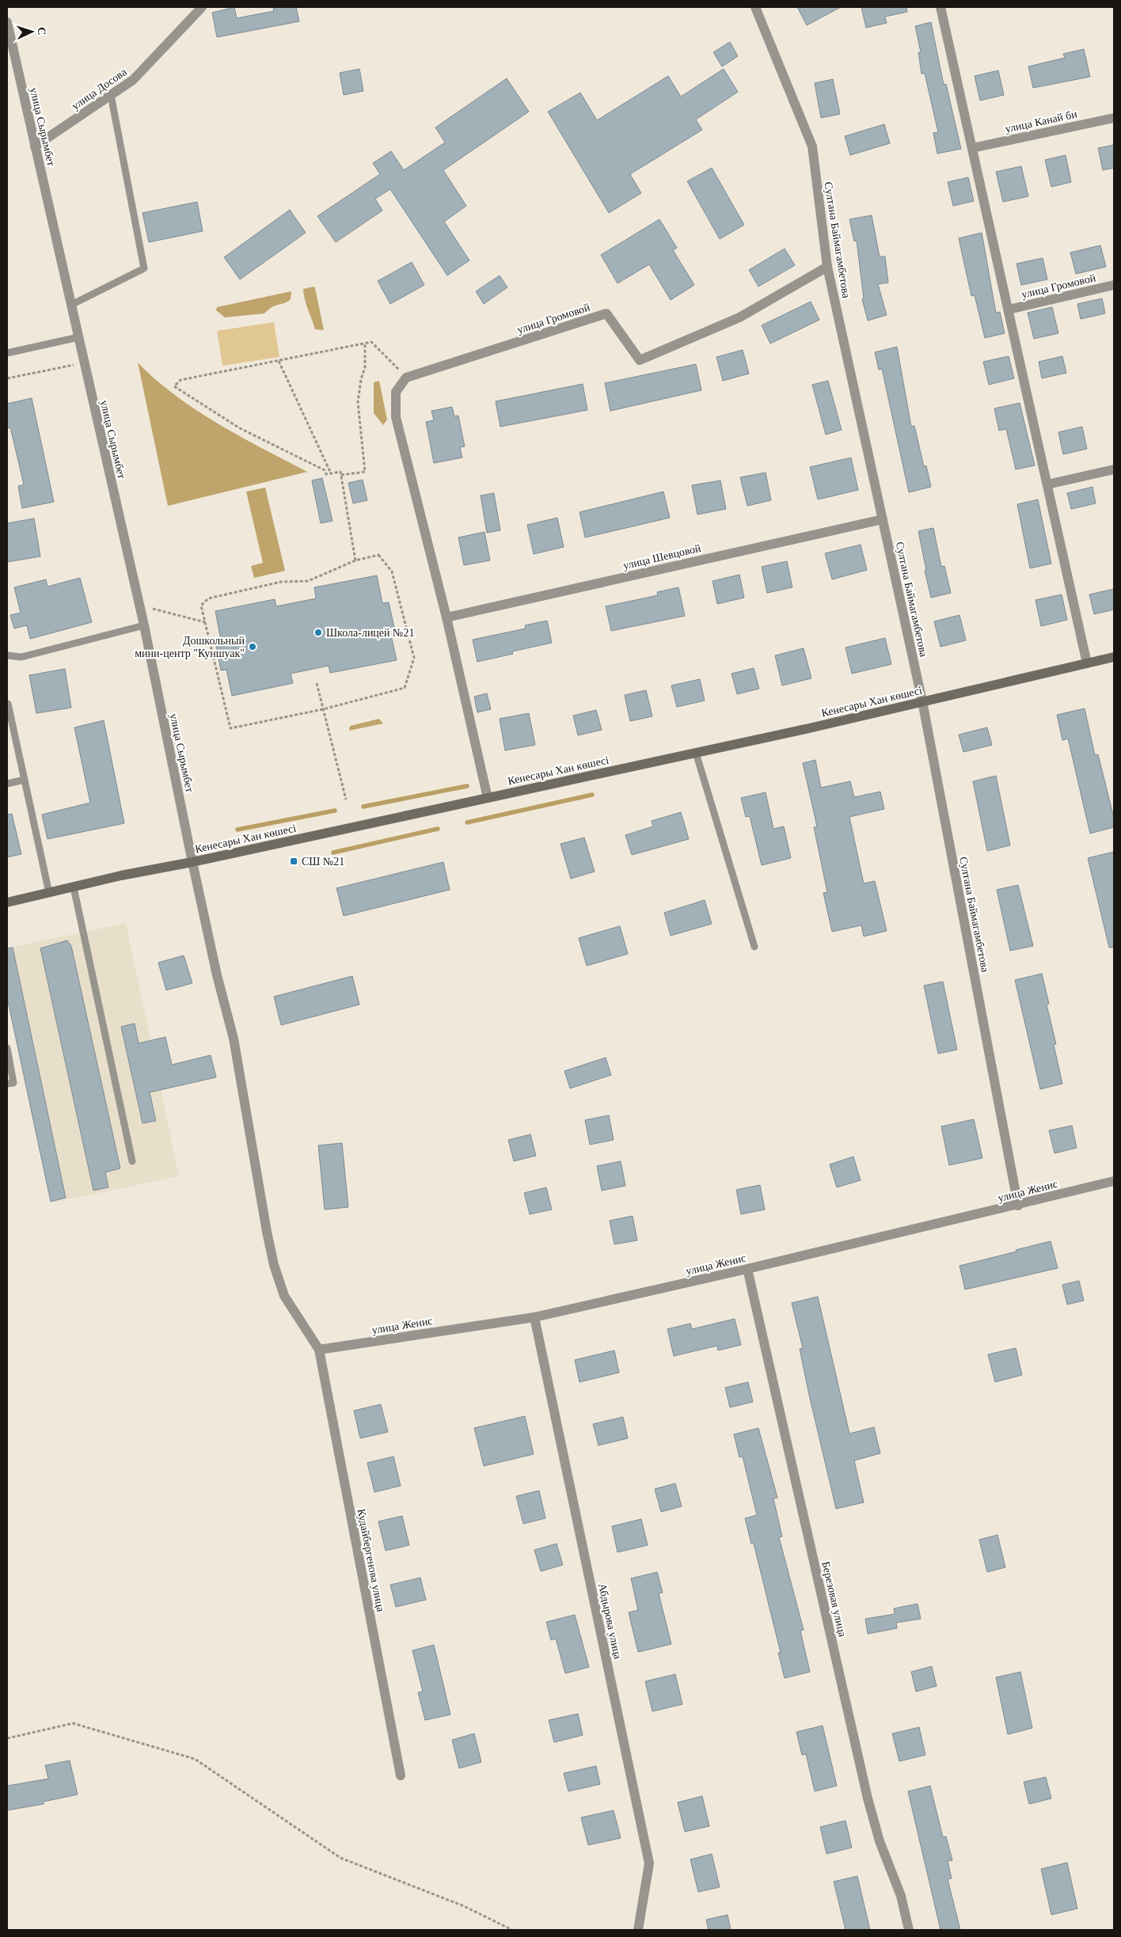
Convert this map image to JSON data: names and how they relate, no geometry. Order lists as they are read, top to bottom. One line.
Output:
{"streets":{"main road":["Кенесары Хан көшесі"],"street":["улица Досова","улица Канай би","улица Сырымбет","Султана Баймагамбетова","улица Громовой","улица Шевцовой","улица Женис","Кудайбергенова улица","Березовая улица","Абдырова улица"]},"crossings":[["улица Досова","улица Сырымбет"],["улица Сырымбет","Кенесары Хан көшесі"],["улица Сырымбет","улица Женис"],["улица Сырымбет","Кудайбергенова улица"],["Султана Баймагамбетова","улица Громовой"],["Султана Баймагамбетова","улица Шевцовой"],["Султана Баймагамбетова","Кенесары Хан көшесі"],["Султана Баймагамбетова","улица Женис"],["улица Женис","Кудайбергенова улица"],["улица Женис","Березовая улица"],["улица Женис","Абдырова улица"]],"places":{"other":["Школа-лицей №21","Дошкольный мини-центр \"Куншуак\""],"transit":["СШ №21"]},"north":"right"}
